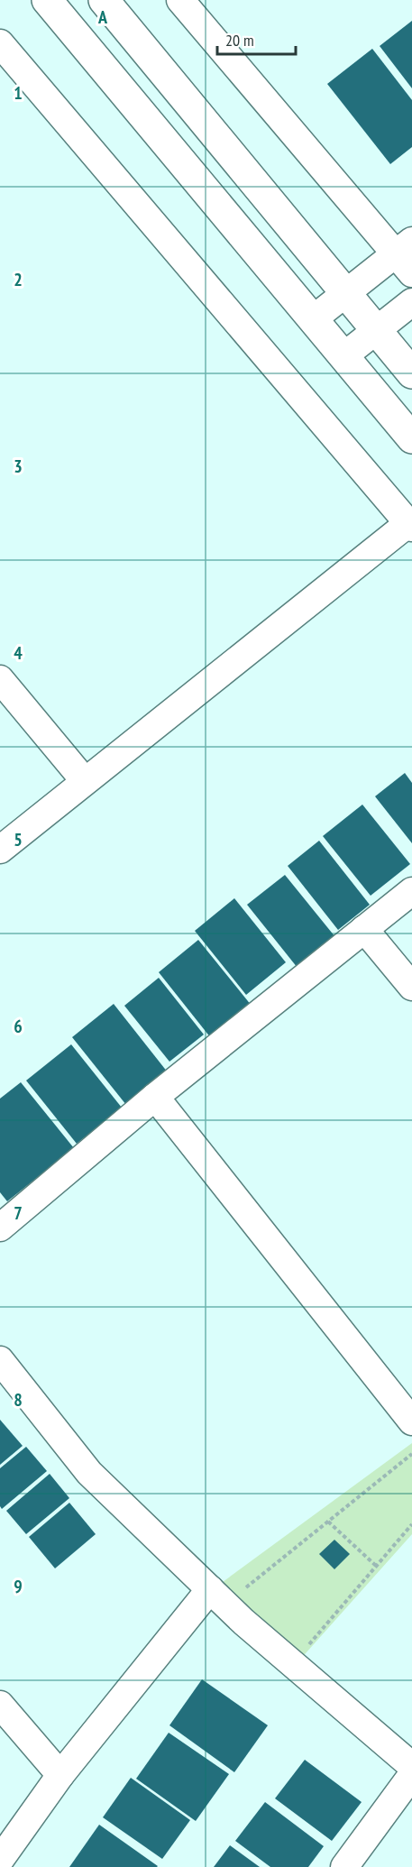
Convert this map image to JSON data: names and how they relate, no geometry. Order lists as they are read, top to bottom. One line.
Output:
{"scale_bar":"20 m","grid":{"columns":["A"],"rows":["1","2","3","4","5","6","7","8","9"]}}
